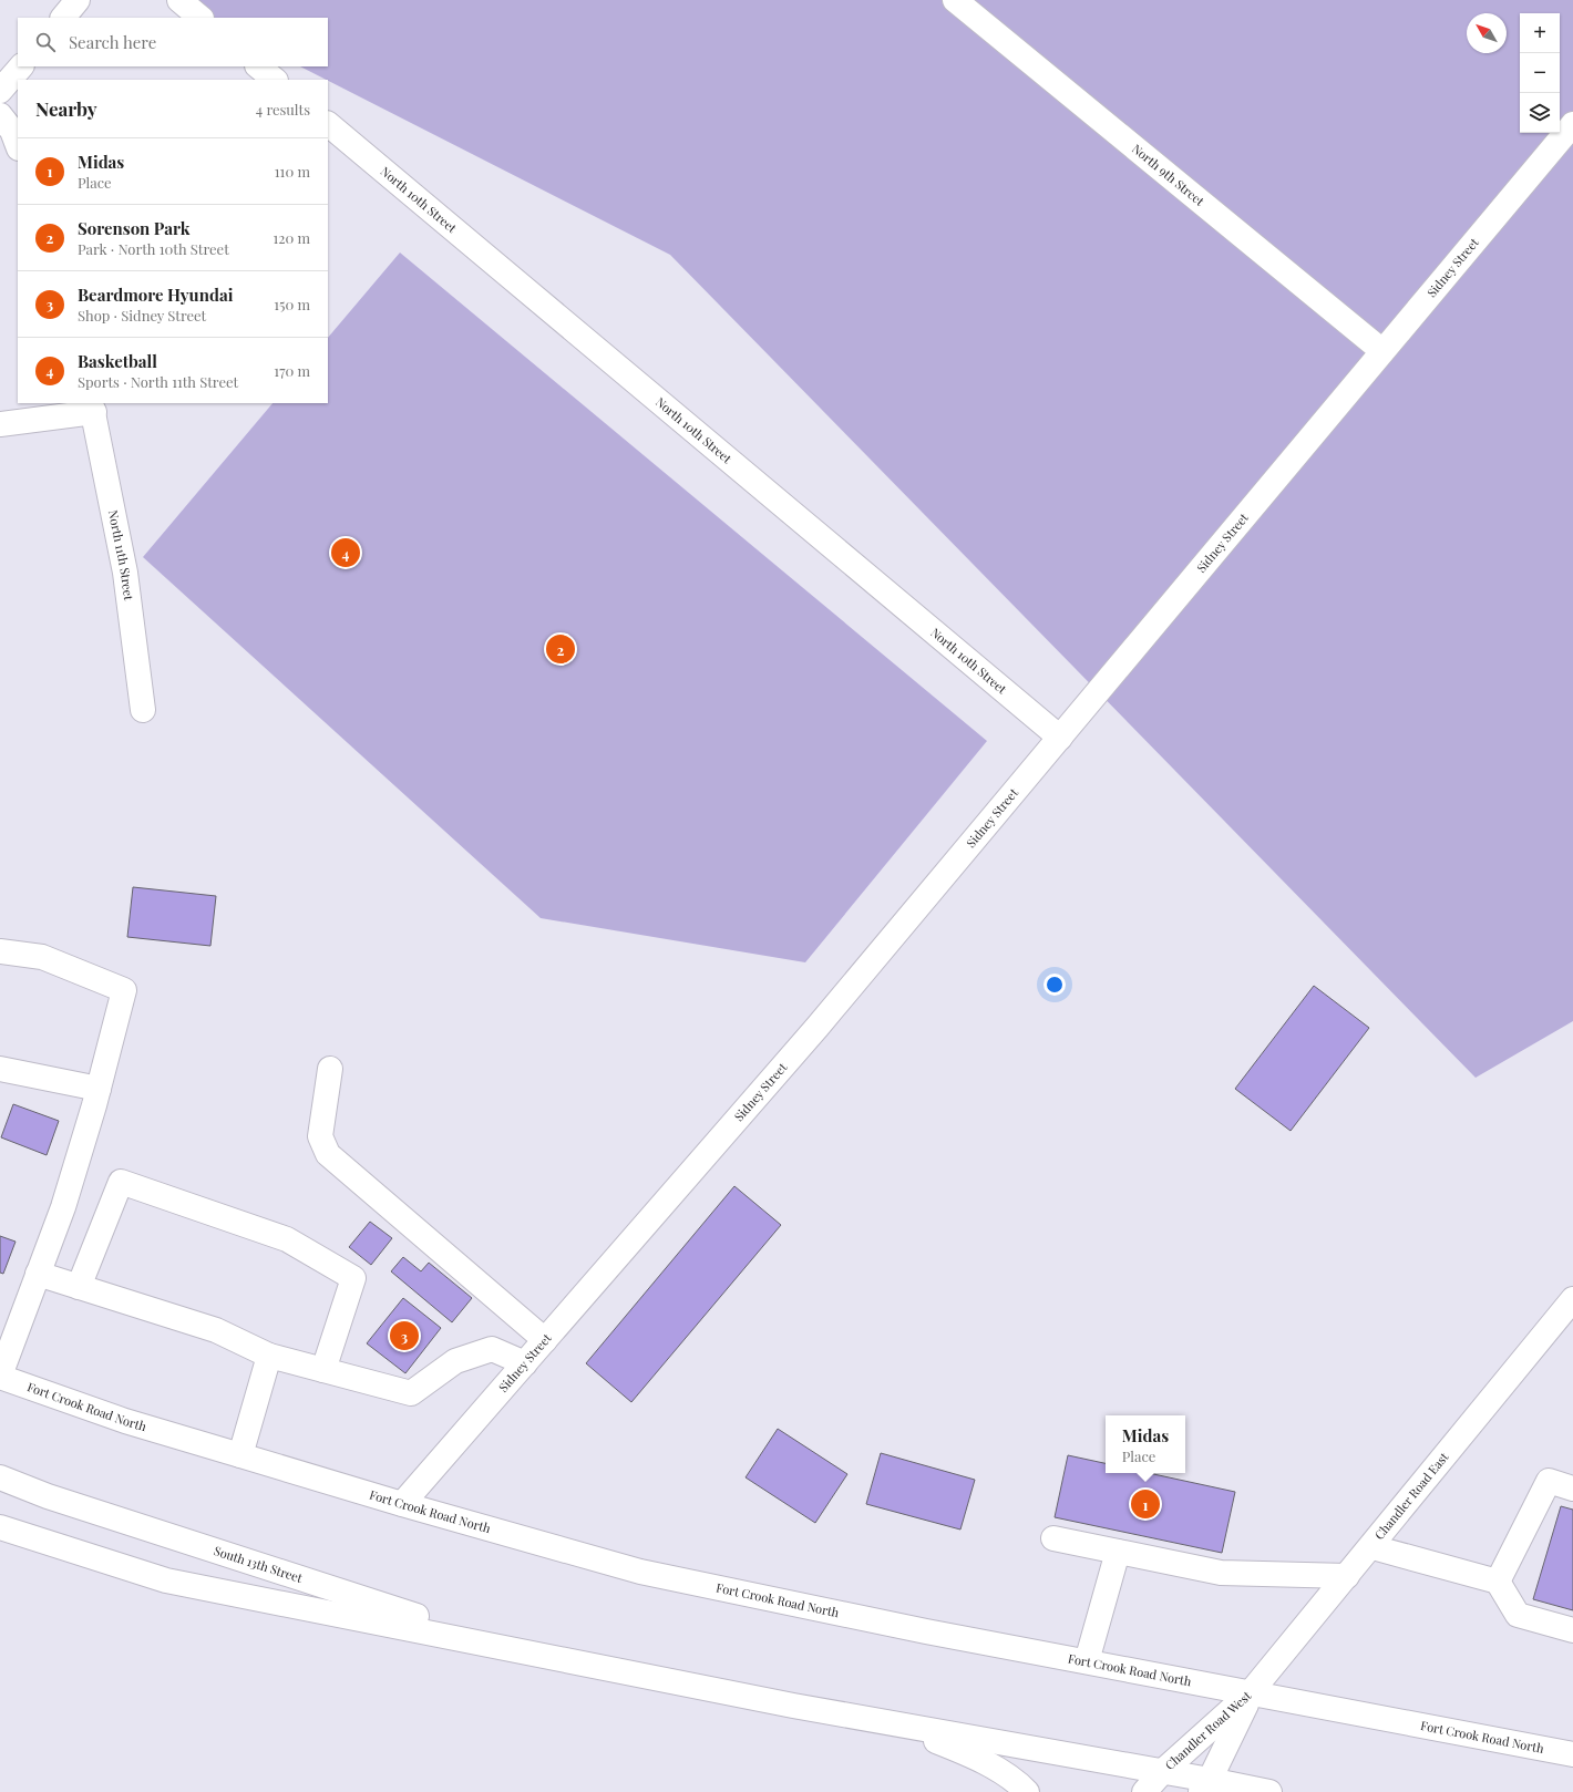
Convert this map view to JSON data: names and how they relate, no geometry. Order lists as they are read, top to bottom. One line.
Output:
{"streets":{"street":["North 9th Street","North 10th Street","Sidney Street","North 11th Street","Fort Crook Road North","Chandler Road East","South 13th Street","Chandler Road West"]},"crossings":[["North 9th Street","Sidney Street"],["North 10th Street","Sidney Street"],["Sidney Street","Fort Crook Road North"],["Fort Crook Road North","Chandler Road East"],["Fort Crook Road North","Chandler Road West"],["Chandler Road East","Chandler Road West"]],"north":"top left","page":{"map_buttons":["+","−"],"search":"Search here","heading":["Nearby","4 results"],"list":[{"mark":"1","name":"Midas","note":"Place","value":"110 m"},{"mark":"2","name":"Sorenson Park","note":"Park · North 10th Street","value":"120 m"},{"mark":"3","name":"Beardmore Hyundai","note":"Shop · Sidney Street","value":"150 m"},{"mark":"4","name":"Basketball","note":"Sports · North 11th Street","value":"170 m"}],"pins":["4","2","3","1"],"popup":["Midas","Place"]}}
